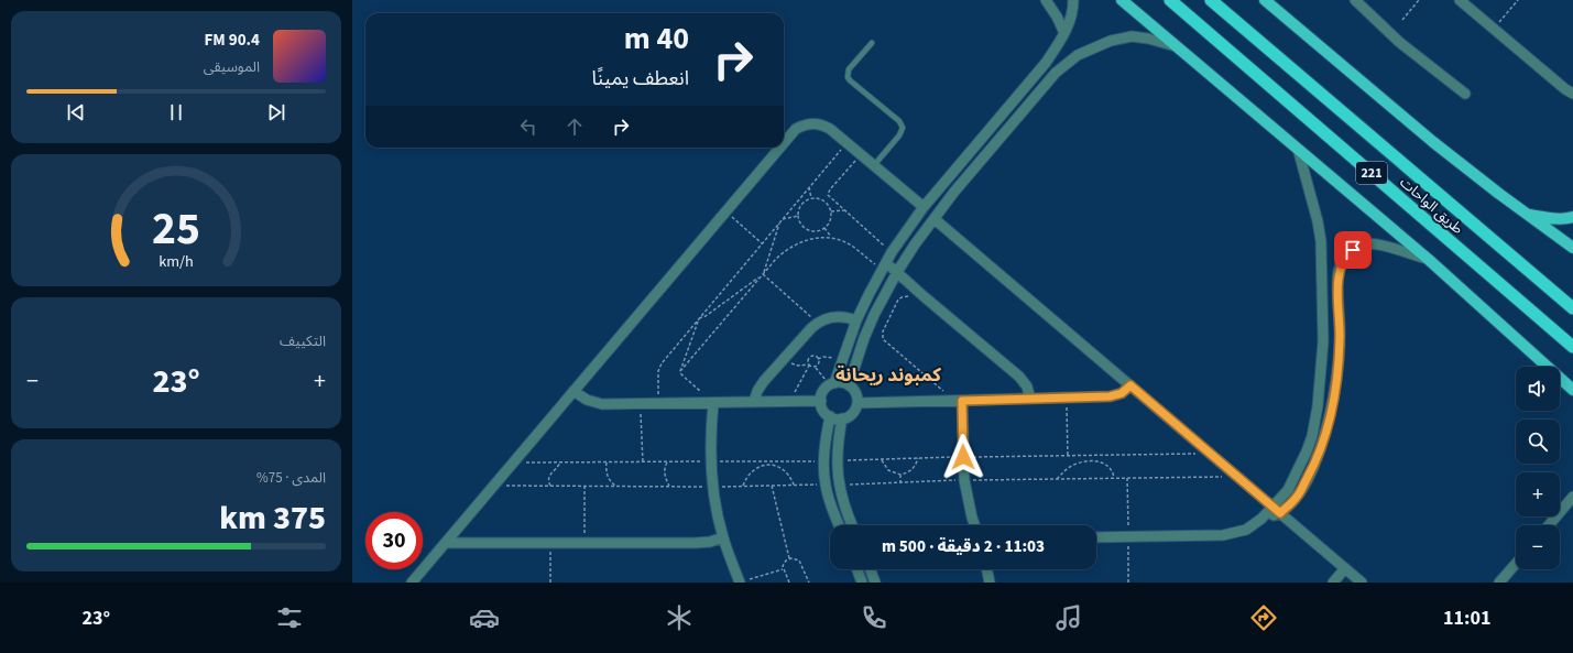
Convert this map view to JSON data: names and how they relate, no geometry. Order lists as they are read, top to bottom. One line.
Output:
{"streets":{"highway":["221","طريق الواحات"]},"districts":["كمبوند ريحانة"],"page":{"turn":["40 m","انعطف يمينًا"],"song":["90.4 FM","الموسيقى"],"tile":["التكييف",["المدى · 75%","375 km"]],"heat":["−","23°","+"],"map_buttons":["+","−"],"limit":"30","trip":"11:03 · 2 دقيقة · 500 m","tabs":["11:01","23°"],"gauge":["25","km/h"]}}
